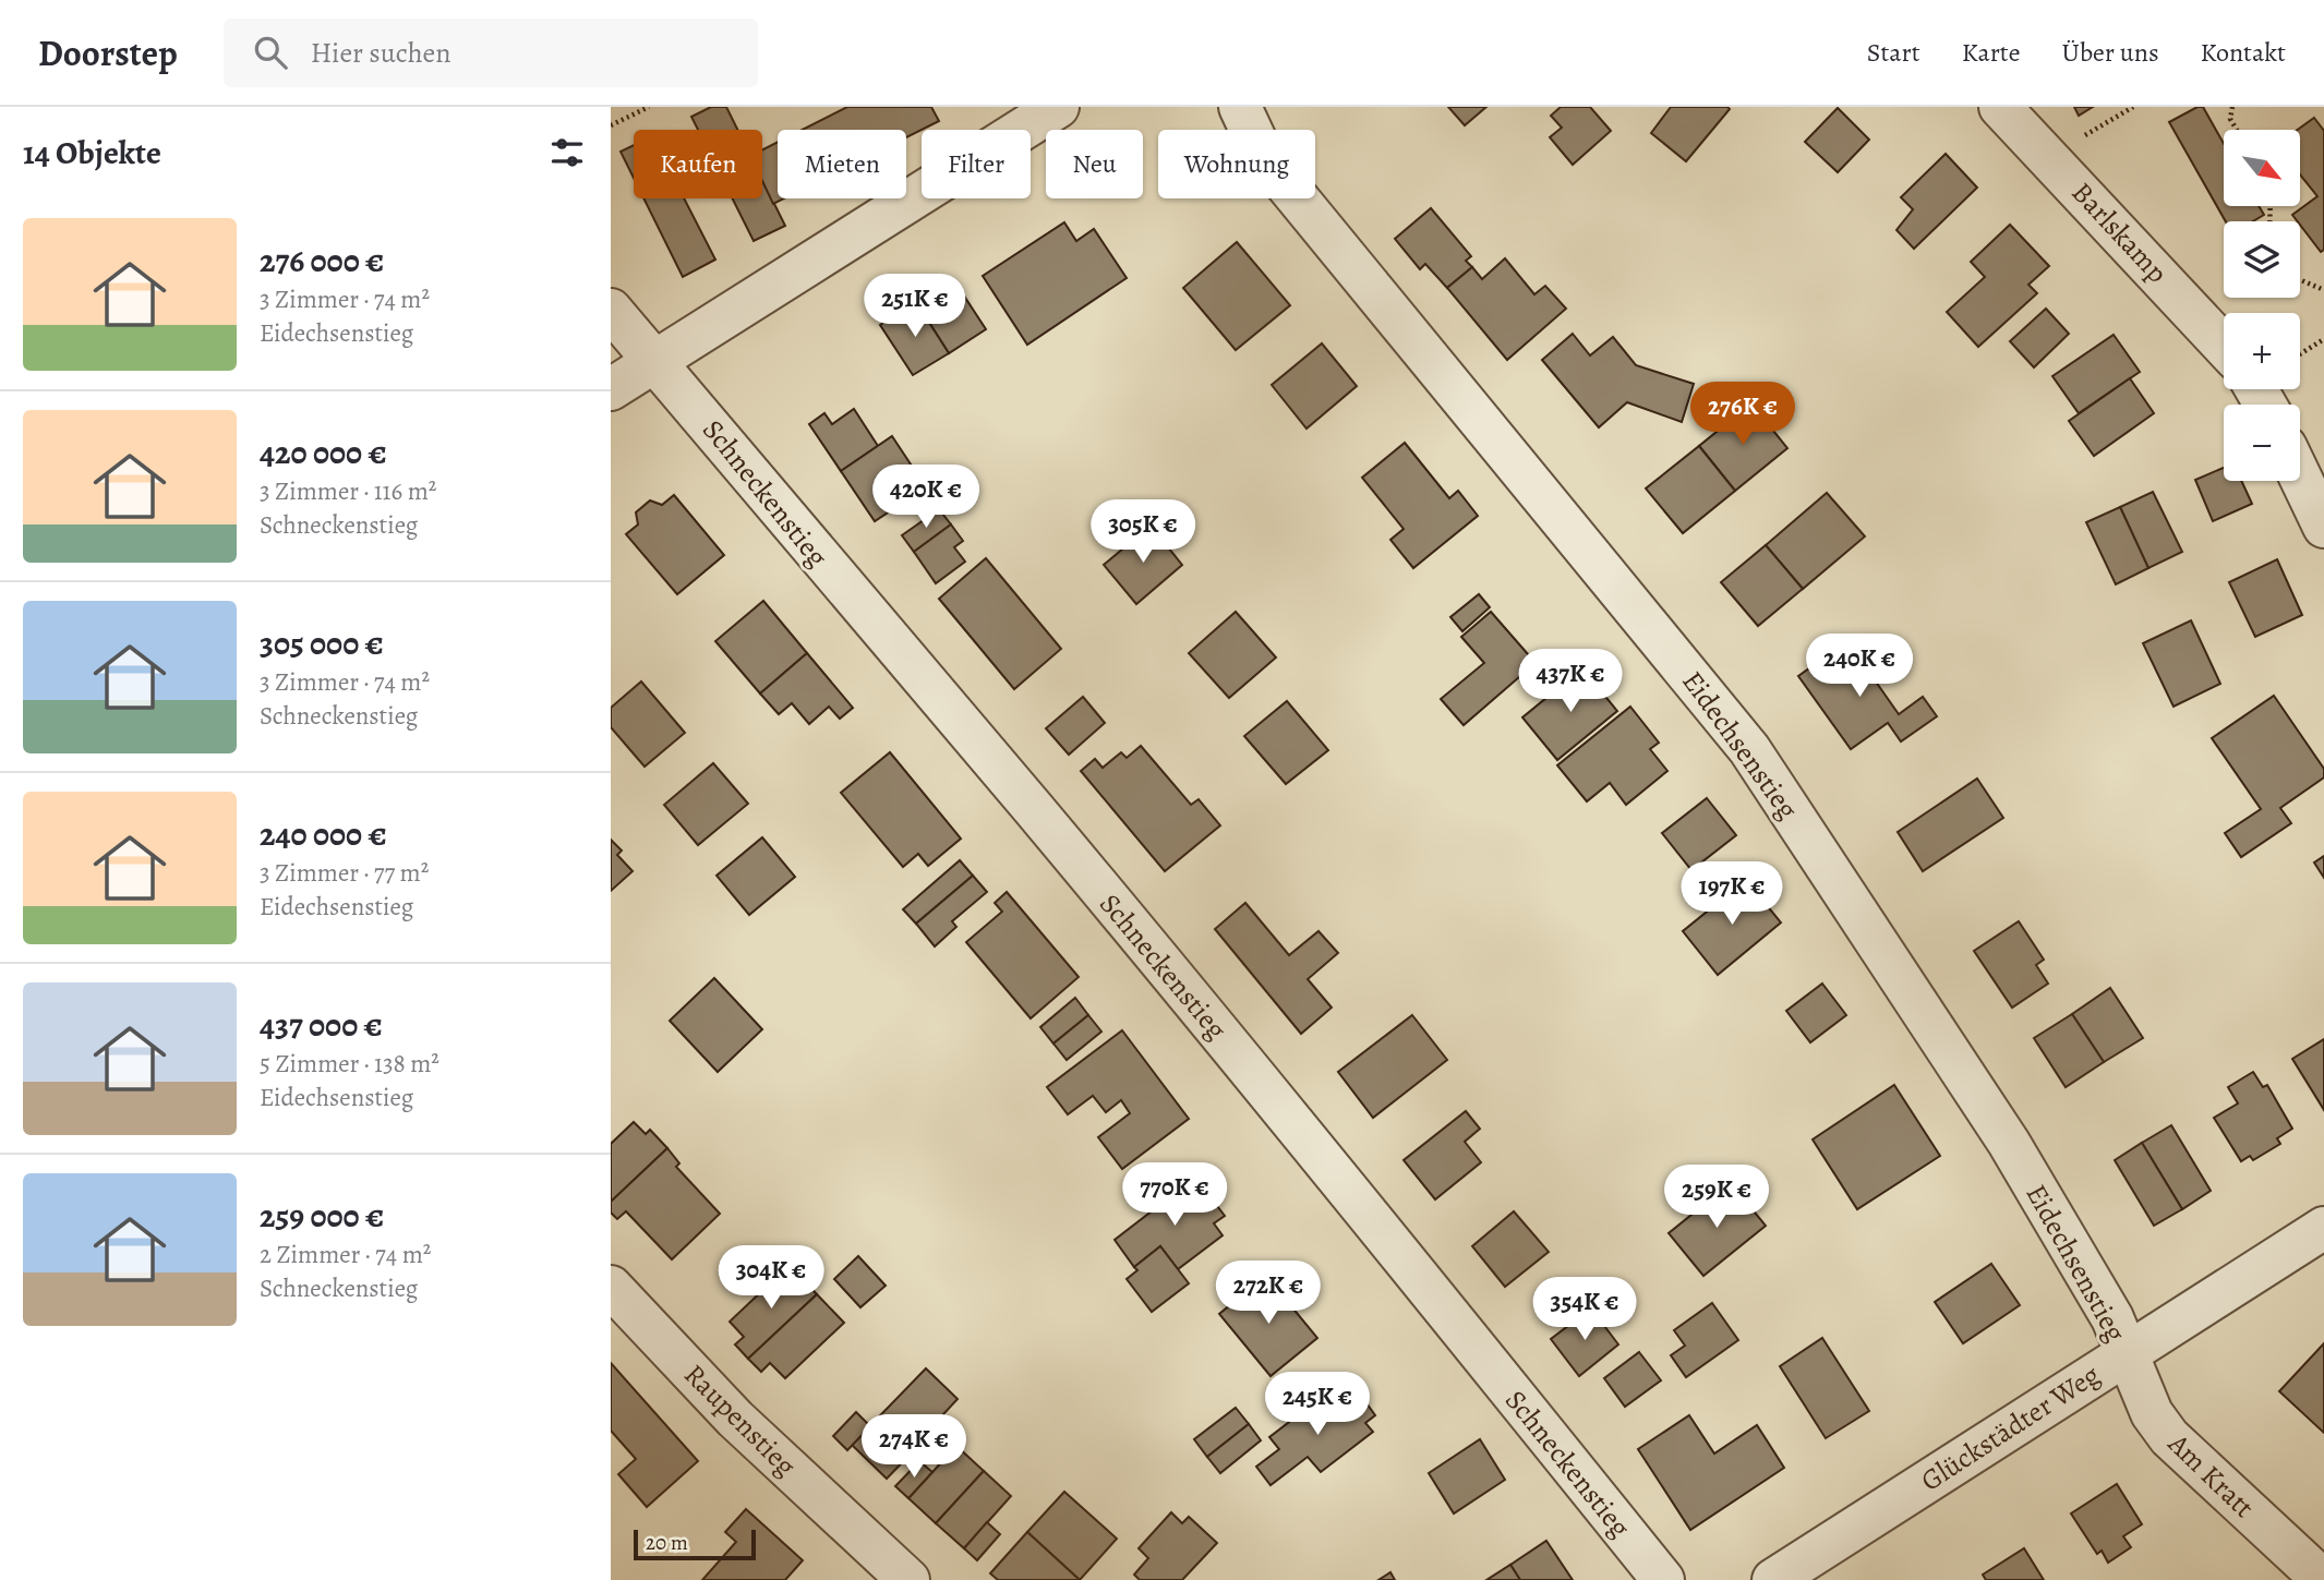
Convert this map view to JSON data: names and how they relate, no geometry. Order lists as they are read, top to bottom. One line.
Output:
{"streets":{"street":["Barlskamp","Schneckenstieg","Eidechsenstieg","Raupenstieg","Glückstädter Weg","Am Kratt"]},"crossings":[["Eidechsenstieg","Glückstädter Weg"],["Eidechsenstieg","Am Kratt"],["Glückstädter Weg","Am Kratt"]],"scale_bar":"20 m","north":"bottom right","page":{"header":"Doorstep","search":"Hier suchen","nav":["Start","Karte","Über uns","Kontakt"],"heading":"14 Objekte","map_buttons":["+","−"],"chip":["Kaufen","Mieten","Filter","Neu","Wohnung"],"list":[{"name":"276 000 €","note":"3 Zimmer · 74 m² · Eidechsenstieg"},{"name":"420 000 €","note":"3 Zimmer · 116 m² · Schneckenstieg"},{"name":"305 000 €","note":"3 Zimmer · 74 m² · Schneckenstieg"},{"name":"240 000 €","note":"3 Zimmer · 77 m² · Eidechsenstieg"},{"name":"437 000 €","note":"5 Zimmer · 138 m² · Eidechsenstieg"},{"name":"259 000 €","note":"2 Zimmer · 74 m² · Schneckenstieg"}],"price":["251K €","276K €","420K €","305K €","240K €","437K €","197K €","770K €","259K €","304K €","272K €","354K €","245K €","274K €"],"scale":"20 m"}}
